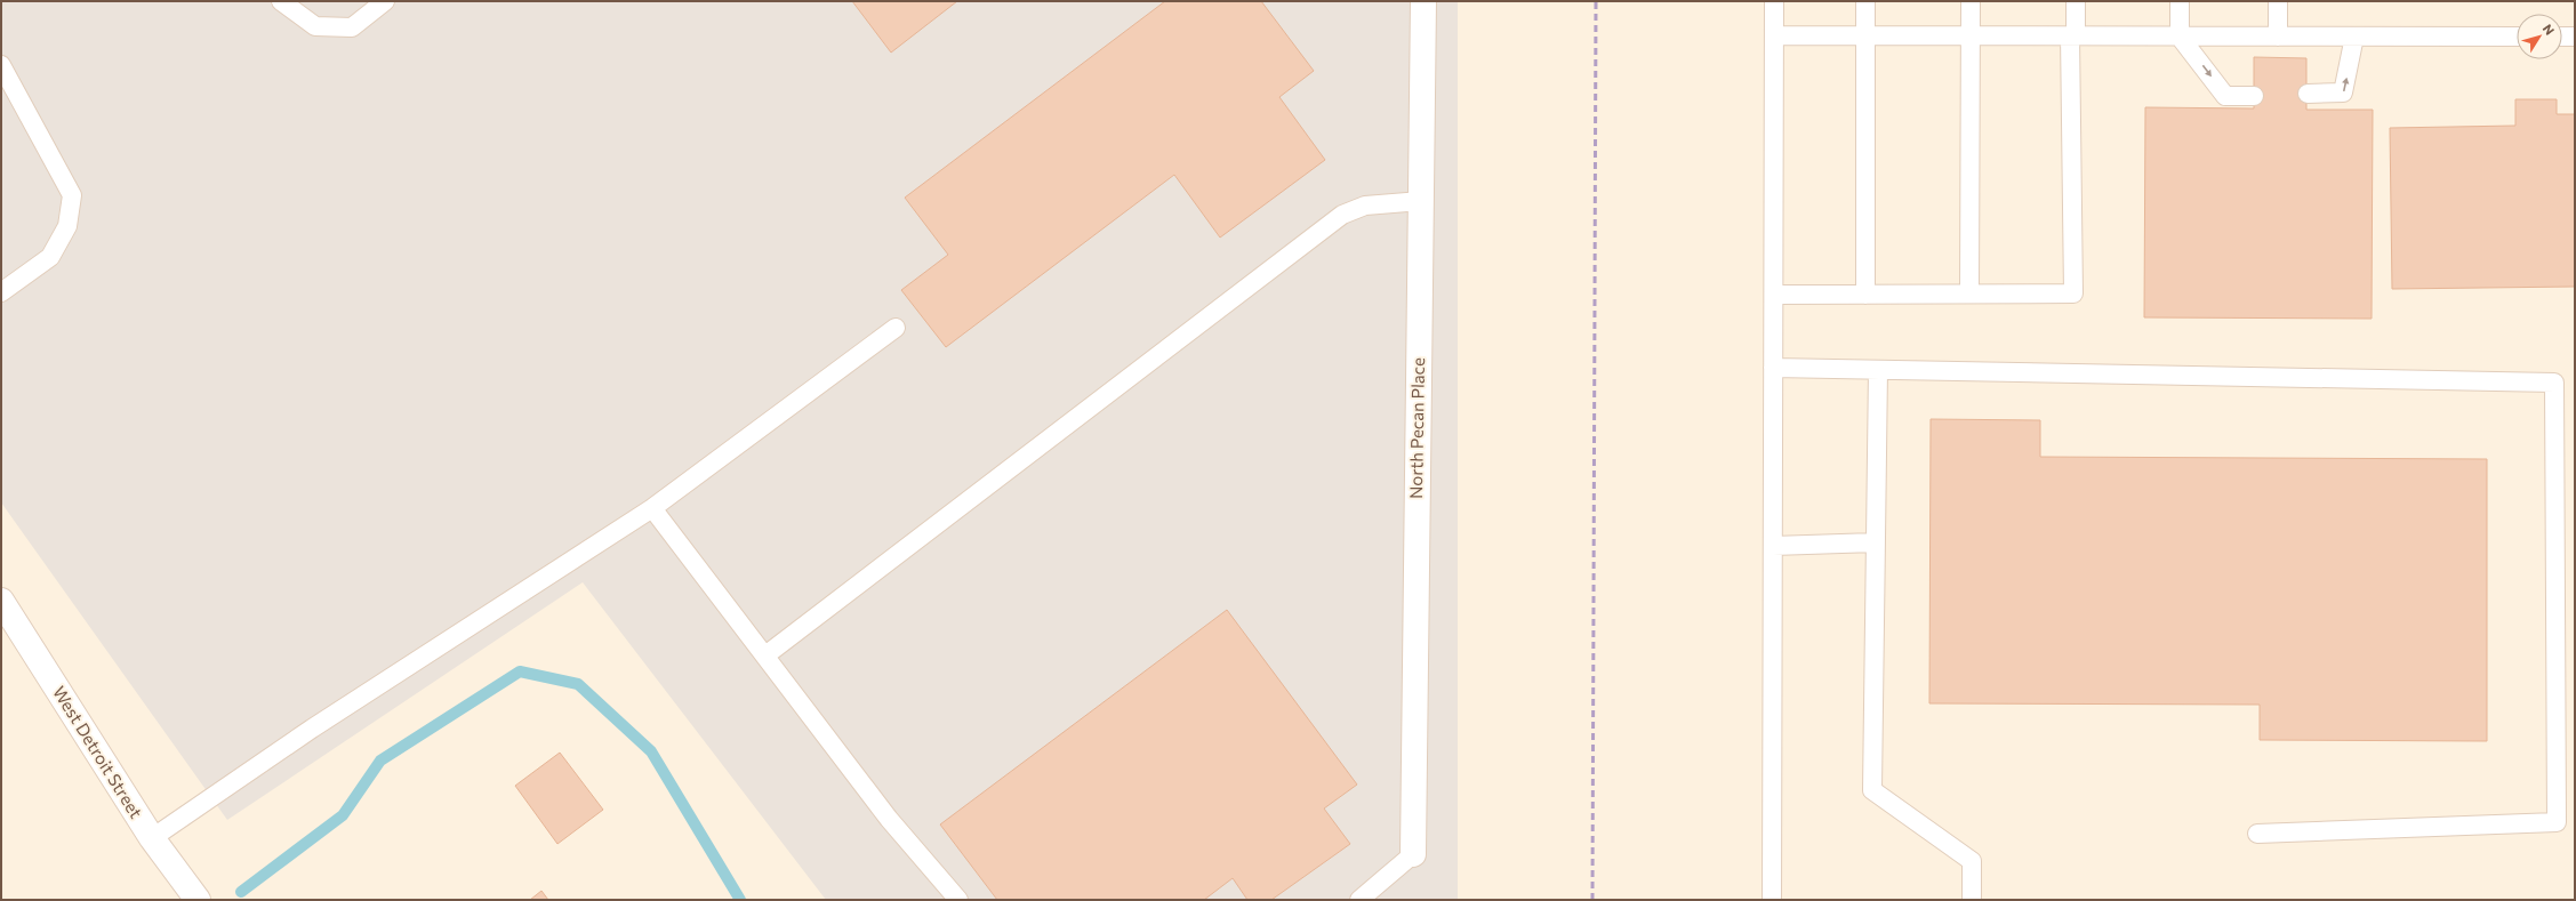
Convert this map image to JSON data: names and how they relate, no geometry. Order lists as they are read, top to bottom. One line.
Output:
{"streets":{"street":["North Pecan Place","West Detroit Street"]},"north":"top right"}
